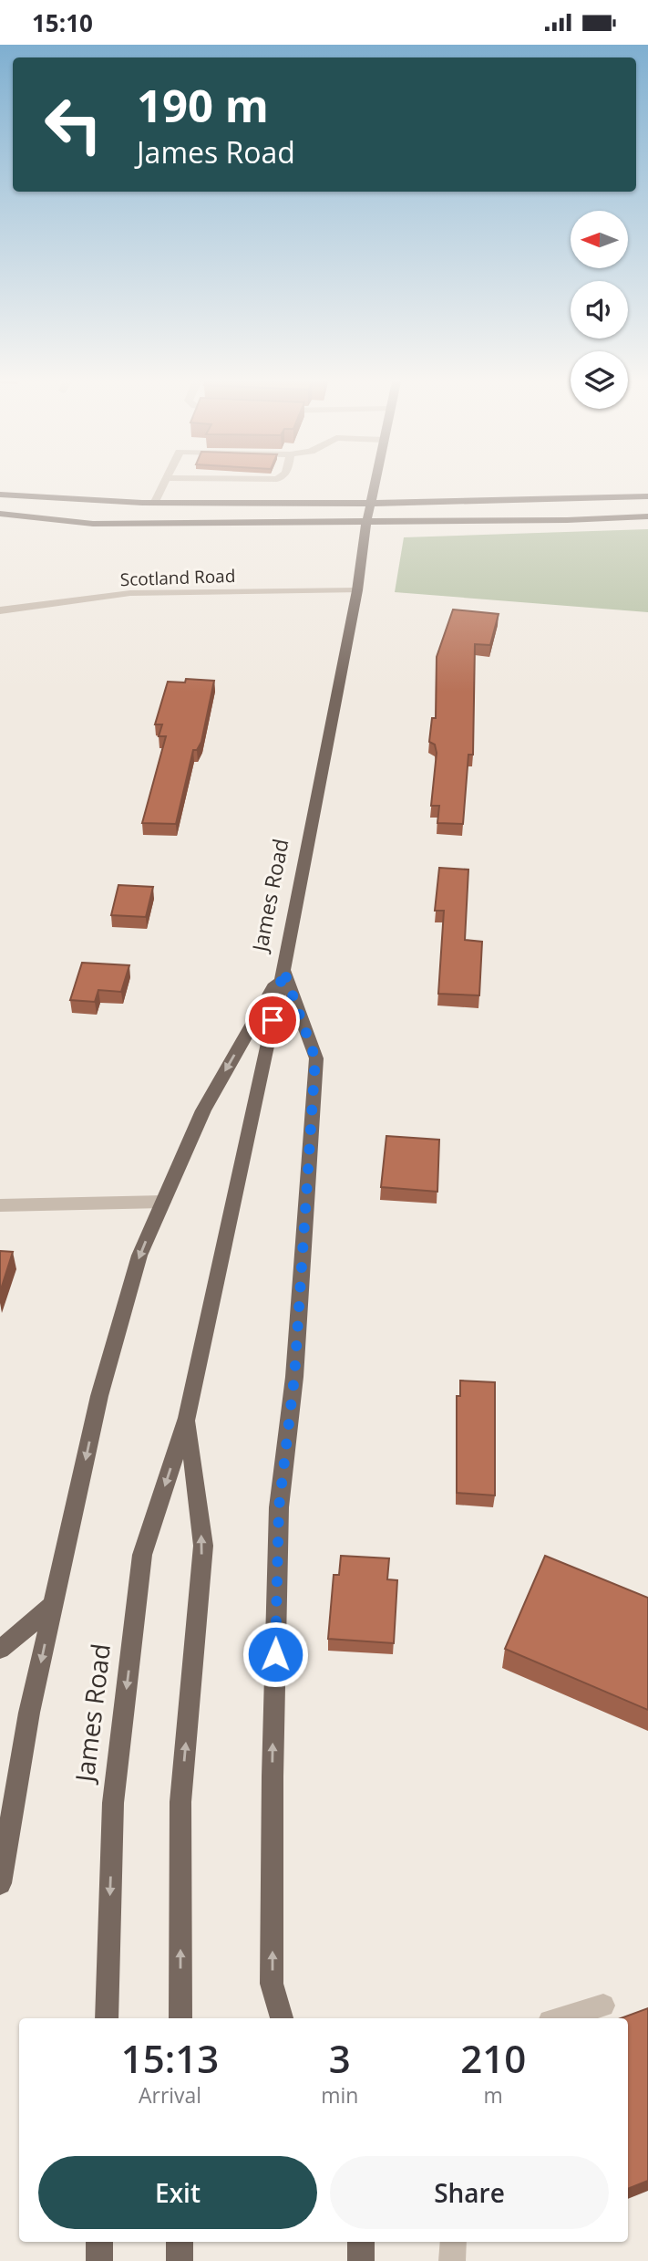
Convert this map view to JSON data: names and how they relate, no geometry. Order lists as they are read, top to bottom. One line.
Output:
{"streets":{"main road":["James Road"],"street":["Scotland Road"]},"crossings":[["Scotland Road","James Road"]],"north":"left","page":{"status":"15:10","turn":["190 m","James Road"],"eta":["15:13","Arrival","3","min","210","m"],"buttons":["Exit","Share"]}}
